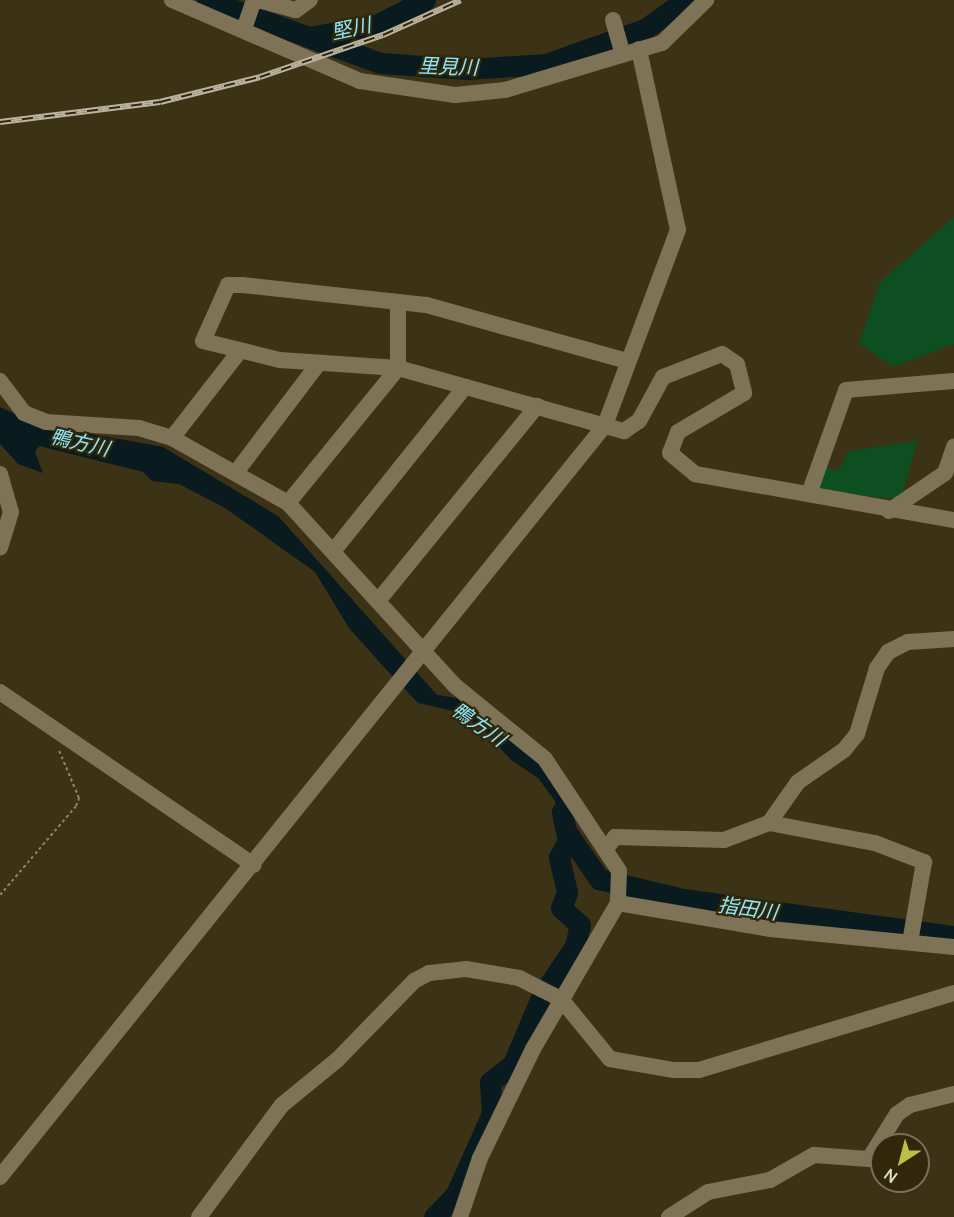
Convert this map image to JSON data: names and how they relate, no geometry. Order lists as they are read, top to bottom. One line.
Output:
{"water":["堅川","里見川","鴨方川","指田川"],"north":"bottom left"}
